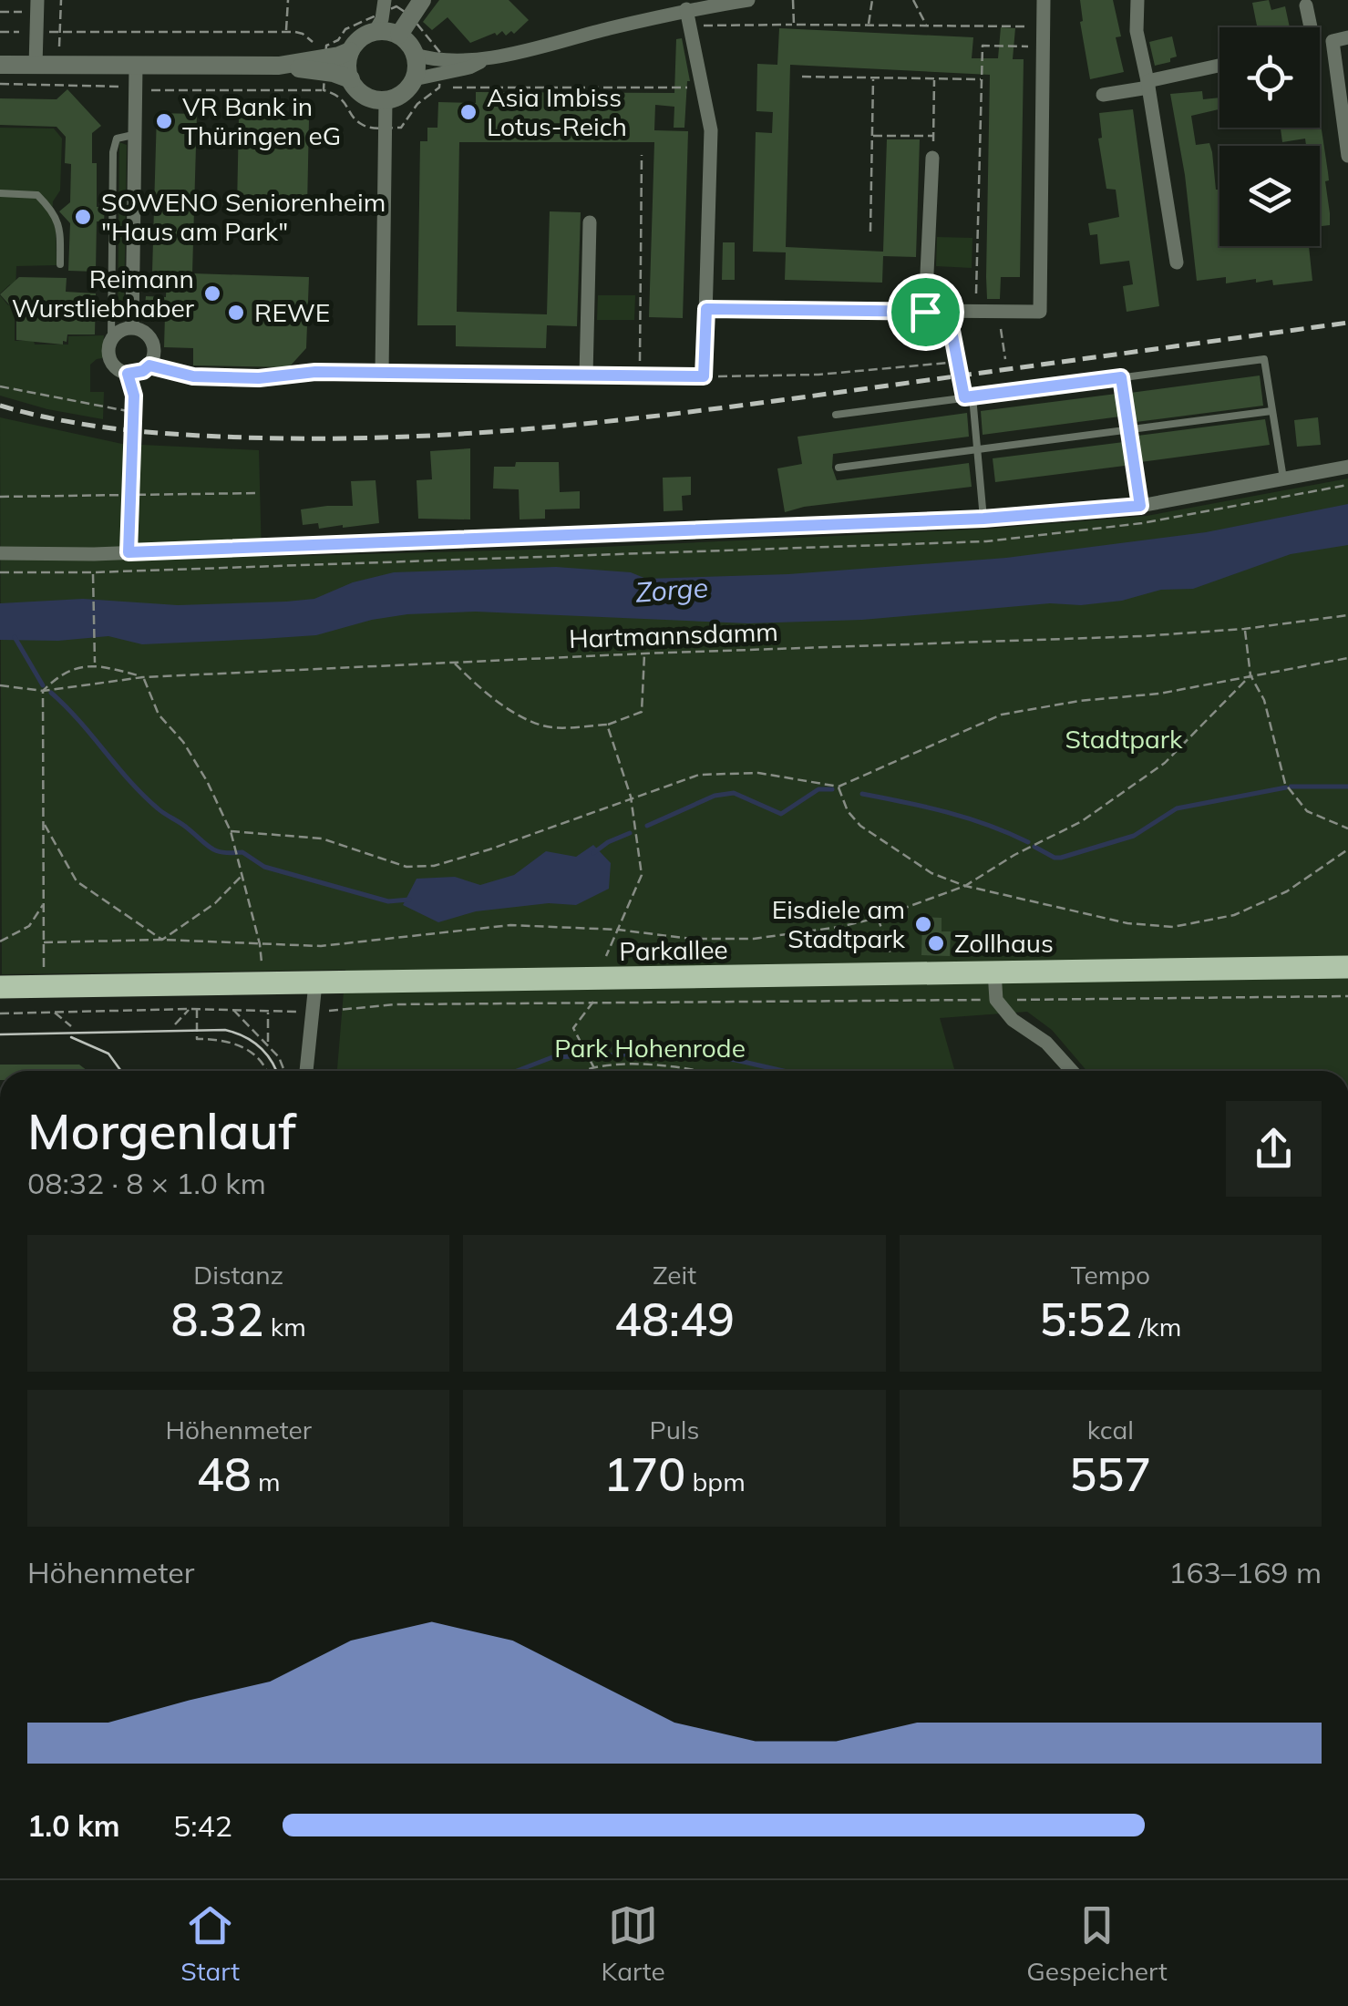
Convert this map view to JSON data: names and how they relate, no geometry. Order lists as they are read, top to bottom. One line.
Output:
{"streets":{"main road":["Parkallee"],"path":["Hartmannsdamm"]},"water":["Zorge"],"parks":["Stadtpark","Park Hohenrode"],"places":["Asia Imbiss Lotus-Reich","VR Bank in Thüringen eG","SOWENO Seniorenheim \"Haus am Park\"","Reimann Wurstliebhaber","REWE","Eisdiele am Stadtpark","Zollhaus"],"page":{"heading":["Morgenlauf","08:32 · 8 × 1.0 km"],"stats":[["Distanz","8.32 km"],["Zeit","48:49"],["Tempo","5:52 /km"],["Höhenmeter","48 m"],["Puls","170 bpm"],["kcal","557"]],"chart":["Höhenmeter","163–169 m"],"list":[{"name":"1.0 km","note":"5:42"}],"tabs":["Start","Karte","Gespeichert"]}}
